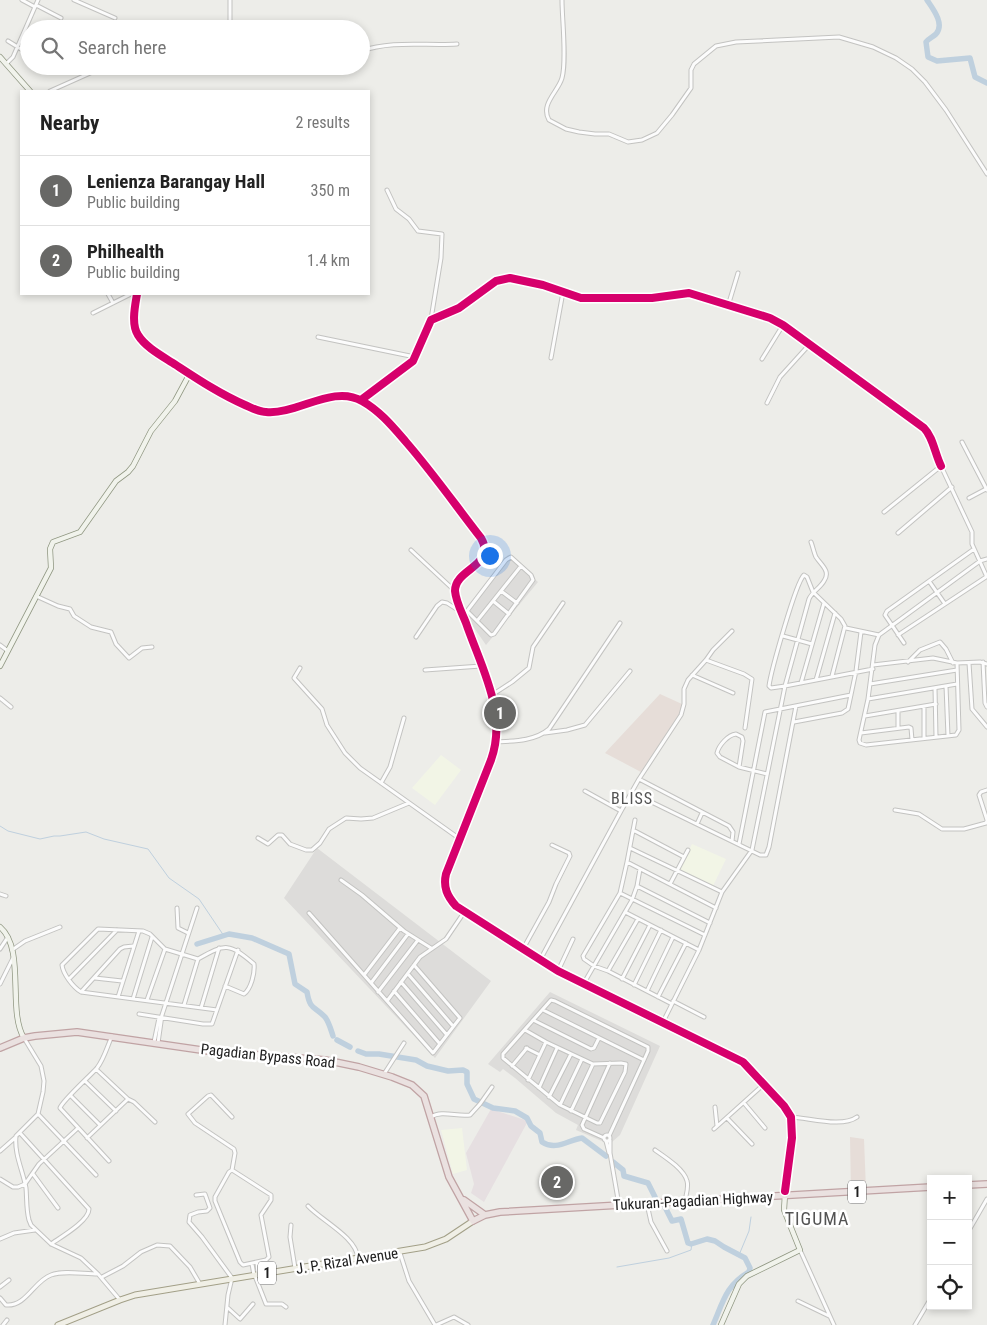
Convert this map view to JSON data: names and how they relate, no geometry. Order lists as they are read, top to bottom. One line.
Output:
{"streets":{"highway":["Pagadian Bypass Road","1","Tukuran-Pagadian Highway","J. P. Rizal Avenue"]},"crossings":[["Pagadian Bypass Road","Tukuran-Pagadian Highway"],["Pagadian Bypass Road","J. P. Rizal Avenue"],["Tukuran-Pagadian Highway","J. P. Rizal Avenue"]],"districts":["BLISS","TIGUMA"],"page":{"search":"Search here","heading":["Nearby","2 results"],"list":[{"mark":"1","name":"Lenienza Barangay Hall","note":"Public building","value":"350 m"},{"mark":"2","name":"Philhealth","note":"Public building","value":"1.4 km"}],"pins":["1","2"],"map_buttons":["+","−"]}}
